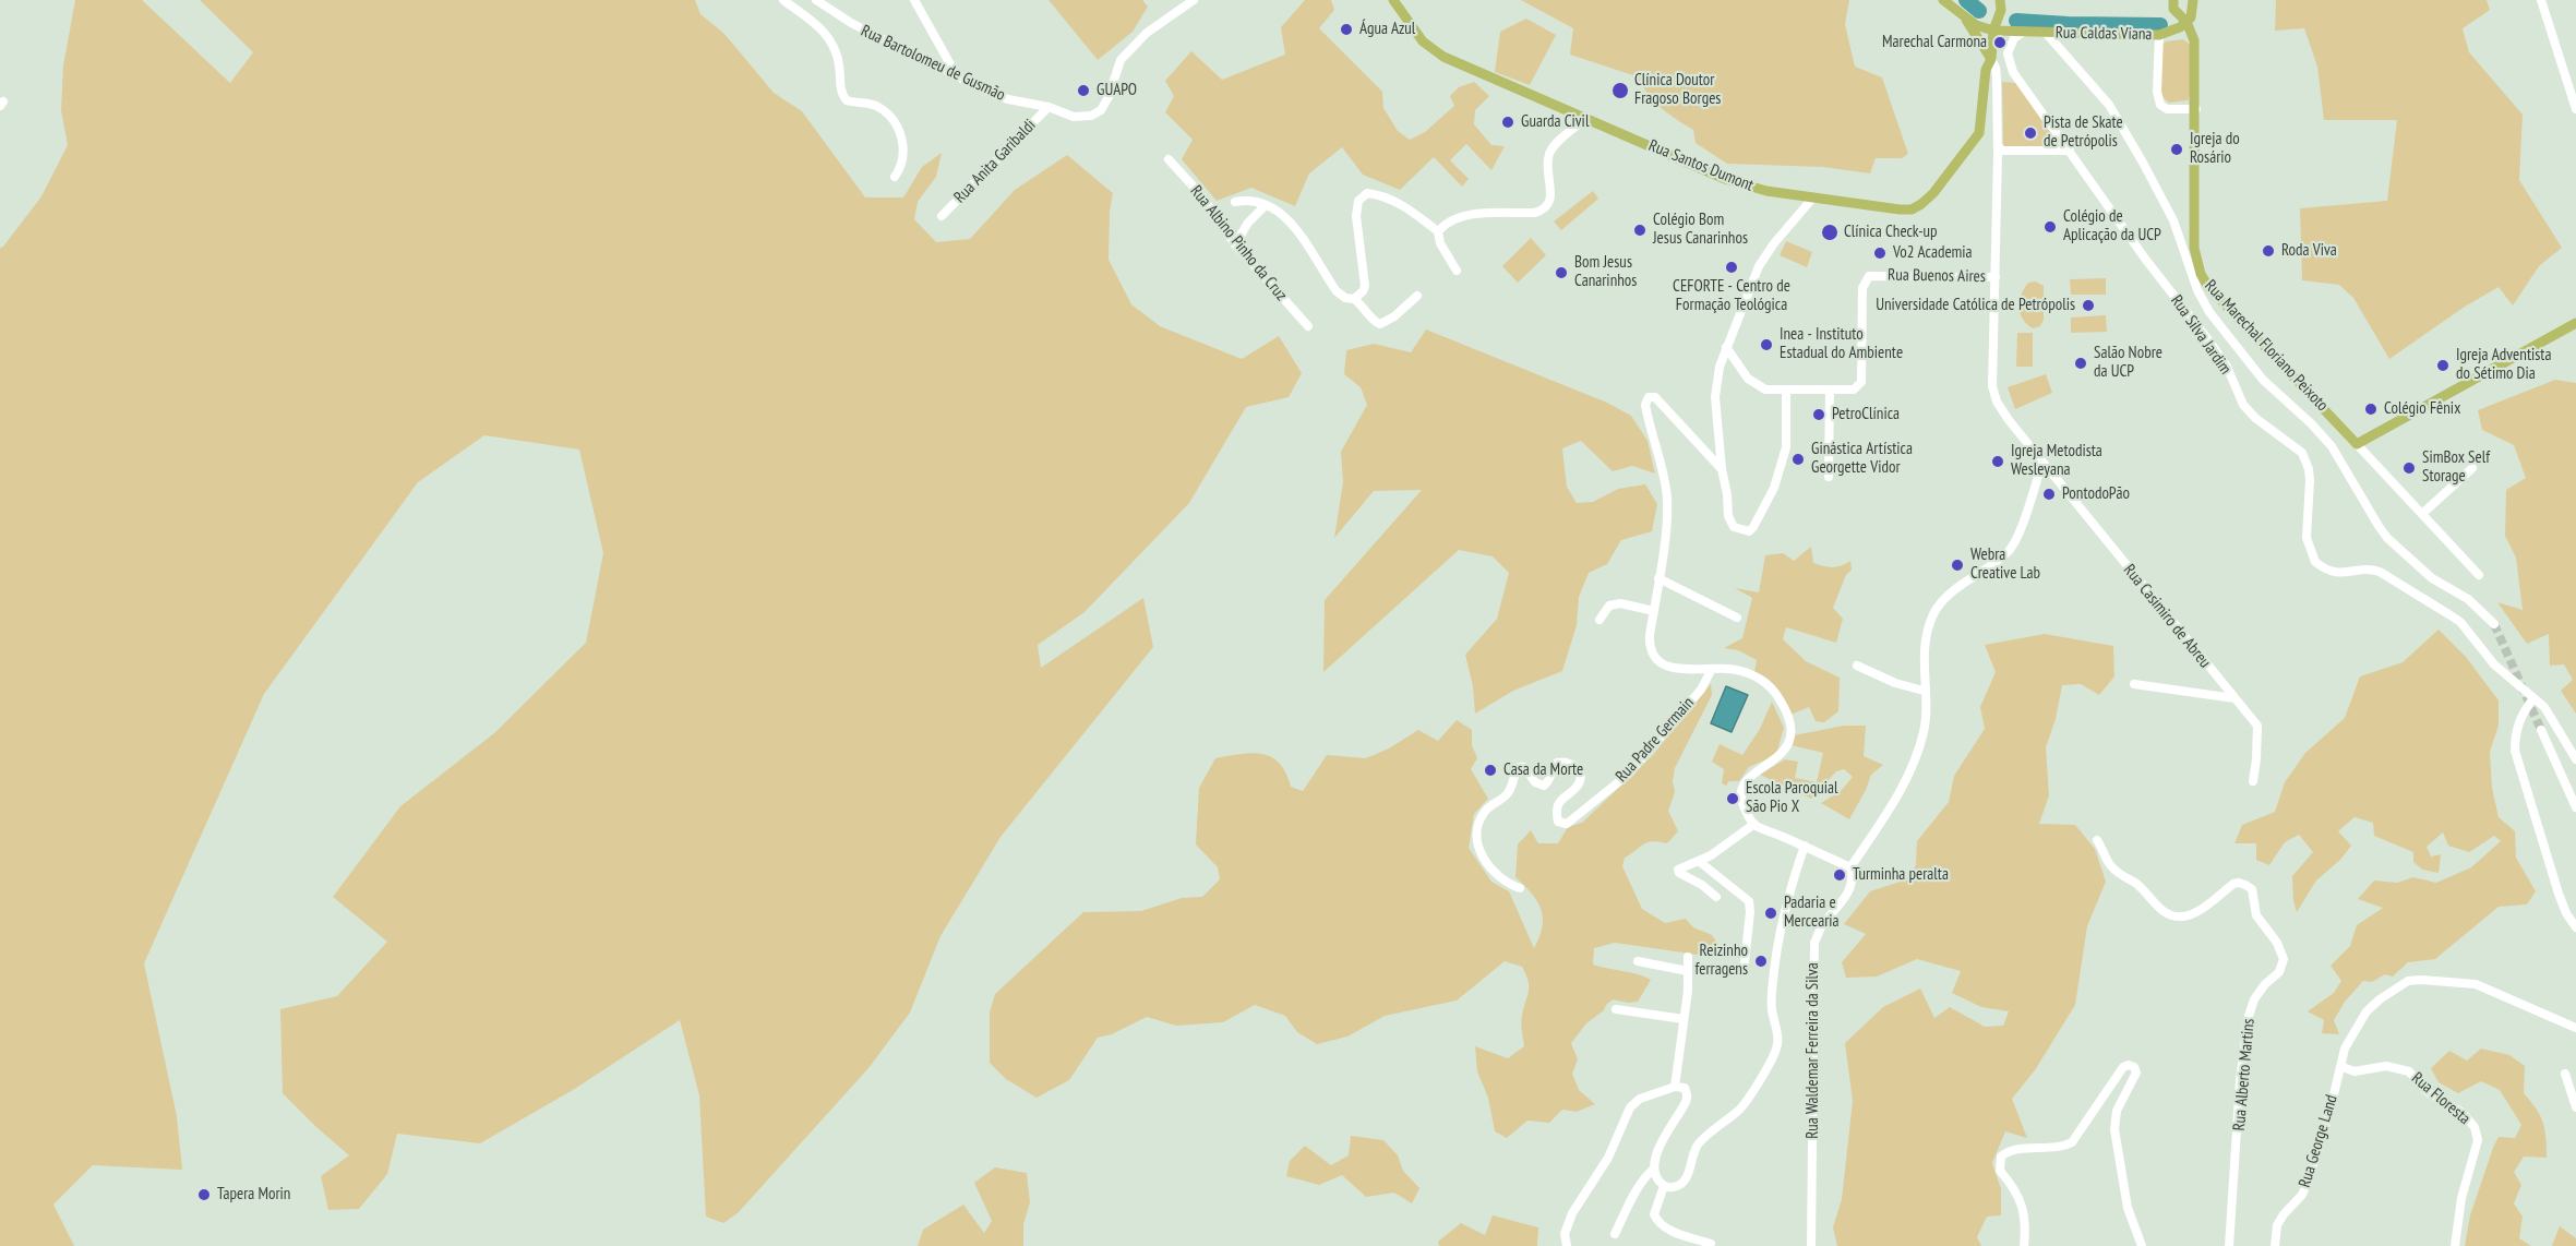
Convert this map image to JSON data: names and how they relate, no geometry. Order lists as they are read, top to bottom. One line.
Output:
{"streets":{"main road":["Rua Caldas Viana","Rua Santos Dumont","Rua Marechal Floriano Peixoto"],"street":["Rua Bartolomeu de Gusmão","Rua Anita Garibaldi","Rua Albino Pinho da Cruz","Rua Buenos Aires","Rua Silva Jardim","Rua Casimiro de Abreu","Rua Padre Germain","Rua Waldemar Ferreira da Silva","Rua Alberto Martins","Rua Floresta","Rua George Land"]},"crossings":[["Rua Caldas Viana","Rua Santos Dumont"],["Rua Caldas Viana","Rua Marechal Floriano Peixoto"],["Rua Bartolomeu de Gusmão","Rua Anita Garibaldi"],["Rua Santos Dumont","Rua Casimiro de Abreu"],["Rua Buenos Aires","Rua Casimiro de Abreu"],["Rua Floresta","Rua George Land"]],"places":["Água Azul","Marechal Carmona","GUAPO","Clínica Doutor Fragoso Borges","Guarda Civil","Pista de Skate de Petrópolis","Igreja do Rosário","Colégio de Aplicação da UCP","Colégio Bom Jesus Canarinhos","Clínica Check-up","Roda Viva","Vo2 Academia","CEFORTE - Centro de Formação Teológica","Bom Jesus Canarinhos","Universidade Católica de Petrópolis","Inea - Instituto Estadual do Ambiente","Salão Nobre da UCP","Igreja Adventista do Sétimo Dia","Colégio Fênix","PetroClínica","Ginástica Artística Georgette Vidor","Igreja Metodista Wesleyana","SimBox Self Storage","PontodoPão","Webra Creative Lab","Casa da Morte","Escola Paroquial São Pio X","Turminha peralta","Padaria e Mercearia","Reizinho ferragens","Tapera Morin"]}
